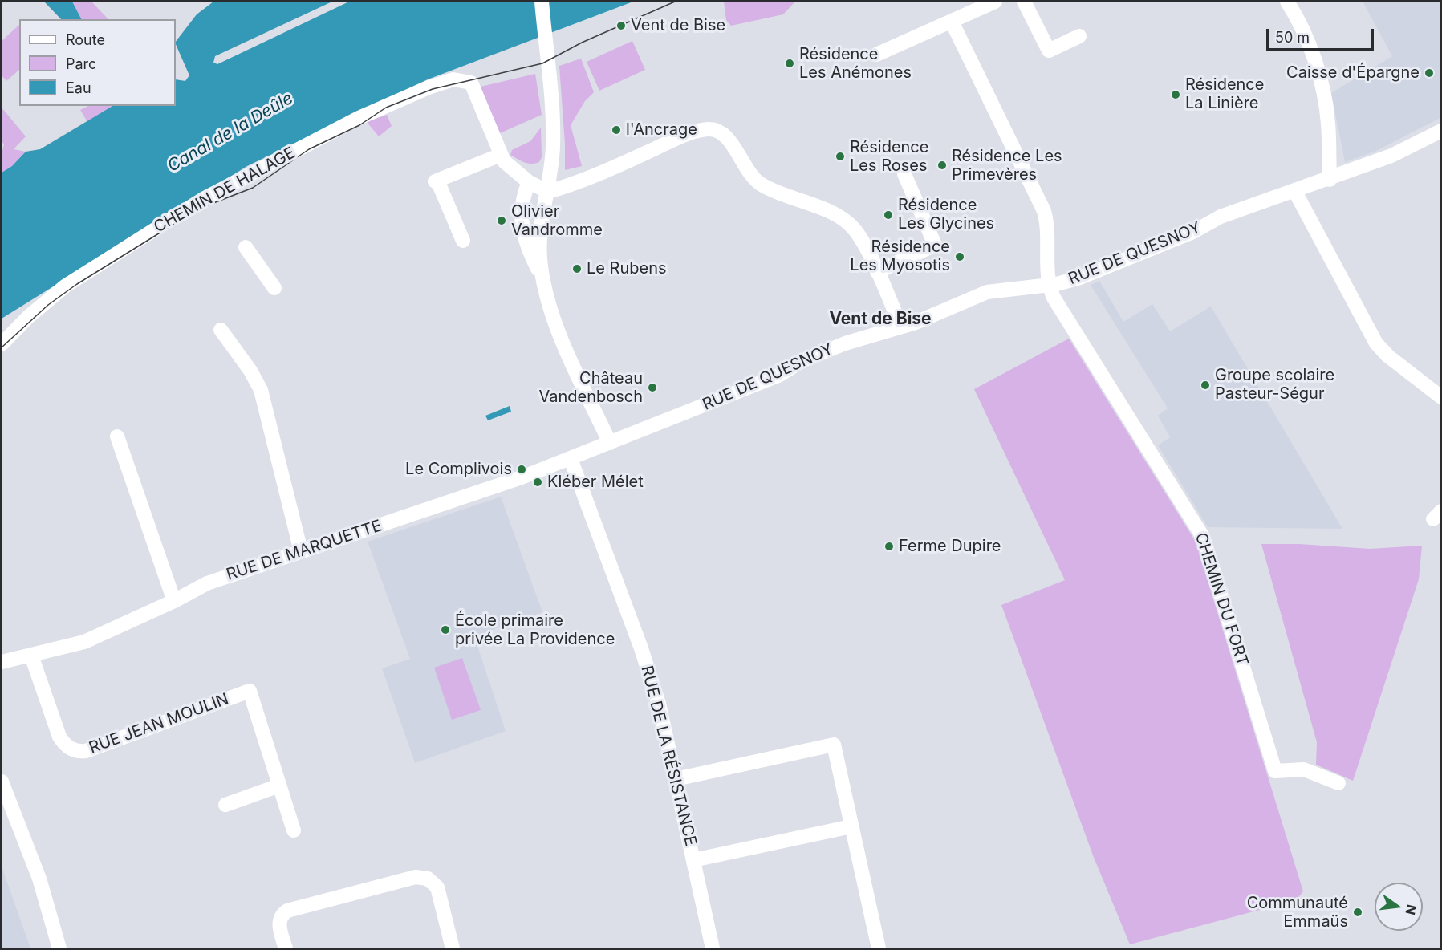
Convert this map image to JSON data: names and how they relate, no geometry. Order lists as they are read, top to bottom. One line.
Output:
{"streets":{"street":["CHEMIN DE HALAGE","RUE DE QUESNOY","RUE DE MARQUETTE","CHEMIN DU FORT","RUE JEAN MOULIN","RUE DE LA RÉSISTANCE"]},"crossings":[["RUE DE QUESNOY","RUE DE MARQUETTE"],["RUE DE QUESNOY","CHEMIN DU FORT"],["RUE DE MARQUETTE","RUE JEAN MOULIN"],["RUE DE MARQUETTE","RUE DE LA RÉSISTANCE"]],"districts":["Vent de Bise"],"water":["Canal de la Deûle"],"places":["Vent de Bise","Résidence Les Anémones","Caisse d'Épargne","Résidence La Linière","l'Ancrage","Résidence Les Roses","Résidence Les Primevères","Résidence Les Glycines","Olivier Vandromme","Résidence Les Myosotis","Le Rubens","Groupe scolaire Pasteur-Ségur","Château Vandenbosch","Le Complivois","Kléber Mélet","Ferme Dupire","École primaire privée La Providence","Communauté Emmaüs"],"legend":["Route","Parc","Eau"],"scale_bar":"50 m","north":"right"}
